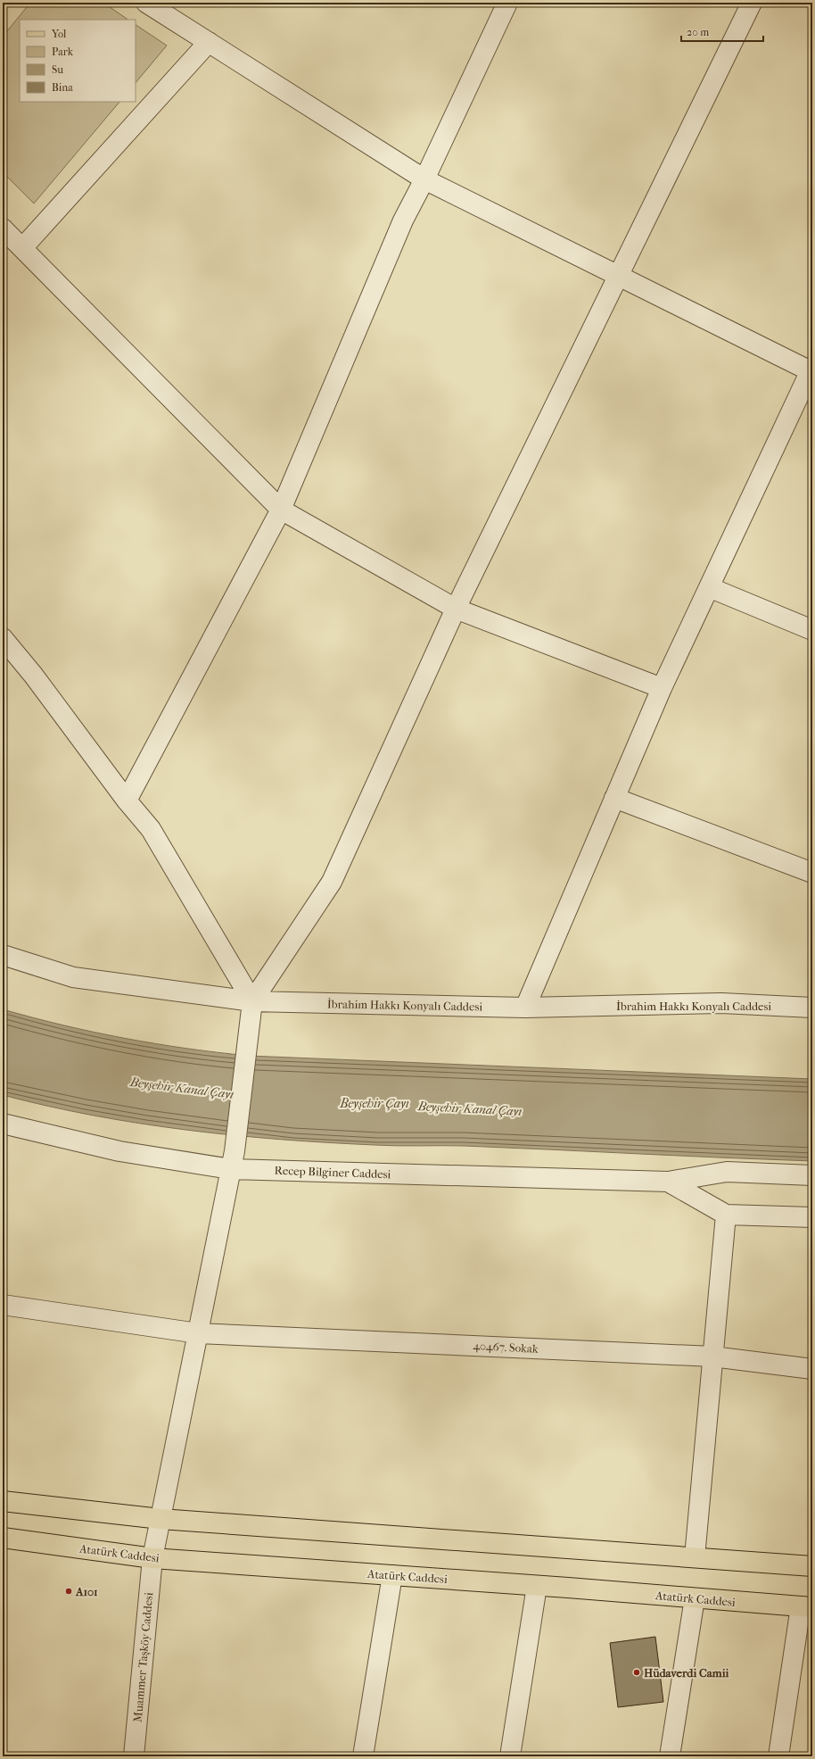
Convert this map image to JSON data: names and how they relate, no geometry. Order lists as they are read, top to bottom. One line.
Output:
{"streets":{"main road":["Atatürk Caddesi"],"street":["İbrahim Hakkı Konyalı Caddesi","Recep Bilginer Caddesi","40467. Sokak","Muammer Taşköy Caddesi"]},"crossings":[["İbrahim Hakkı Konyalı Caddesi","Muammer Taşköy Caddesi"],["Recep Bilginer Caddesi","Muammer Taşköy Caddesi"],["40467. Sokak","Muammer Taşköy Caddesi"],["Atatürk Caddesi","Muammer Taşköy Caddesi"]],"water":["Beyşehir Kanal Çayı","Beyşehir Çayı"],"places":["A101","Hüdaverdi Camii"],"legend":["Yol","Park","Su","Bina"],"scale_bar":"20 m"}
